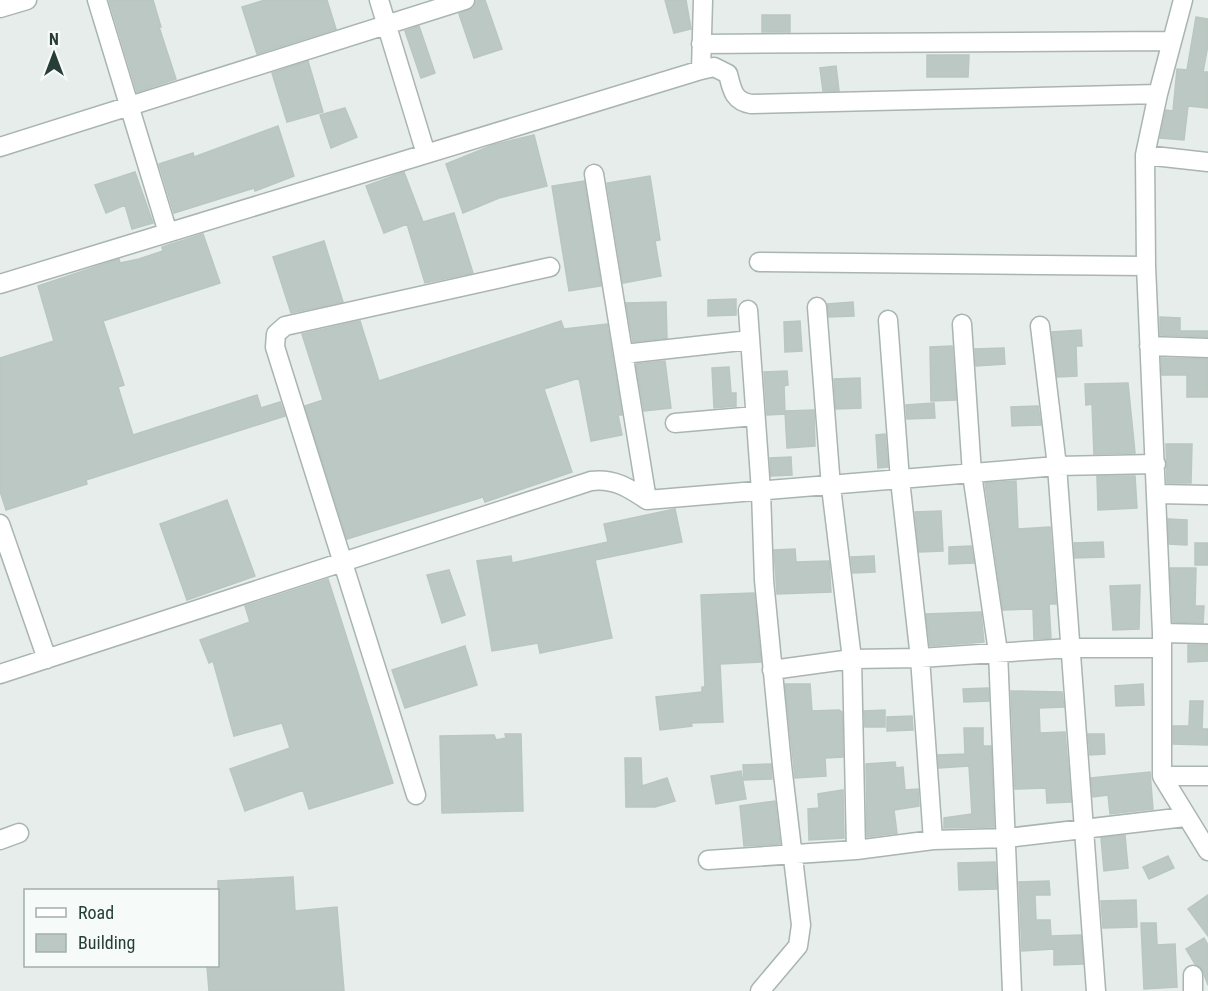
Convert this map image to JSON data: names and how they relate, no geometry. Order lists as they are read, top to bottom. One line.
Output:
{"legend":["Road","Building"],"north":"top"}
